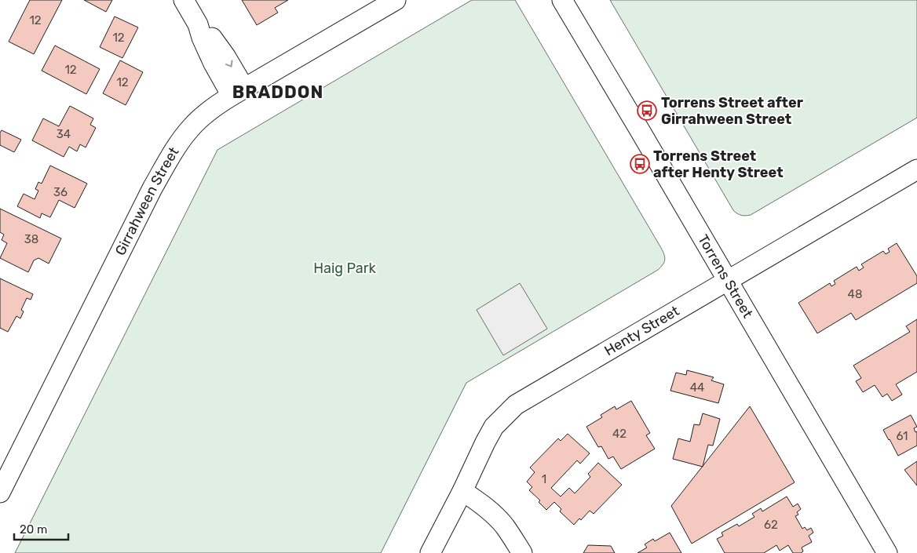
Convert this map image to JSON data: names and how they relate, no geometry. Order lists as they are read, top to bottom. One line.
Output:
{"streets":{"street":["Girrahween Street","Torrens Street","Henty Street"]},"crossings":[["Torrens Street","Henty Street"]],"districts":["BRADDON"],"parks":["Haig Park"],"places":{"bus stop":["Torrens Street after Girrahween Street","Torrens Street after Henty Street"]},"house_numbers":["12","12","12","12","34","36","38","48","44","42","61","1","62"],"scale_bar":"20 m"}
